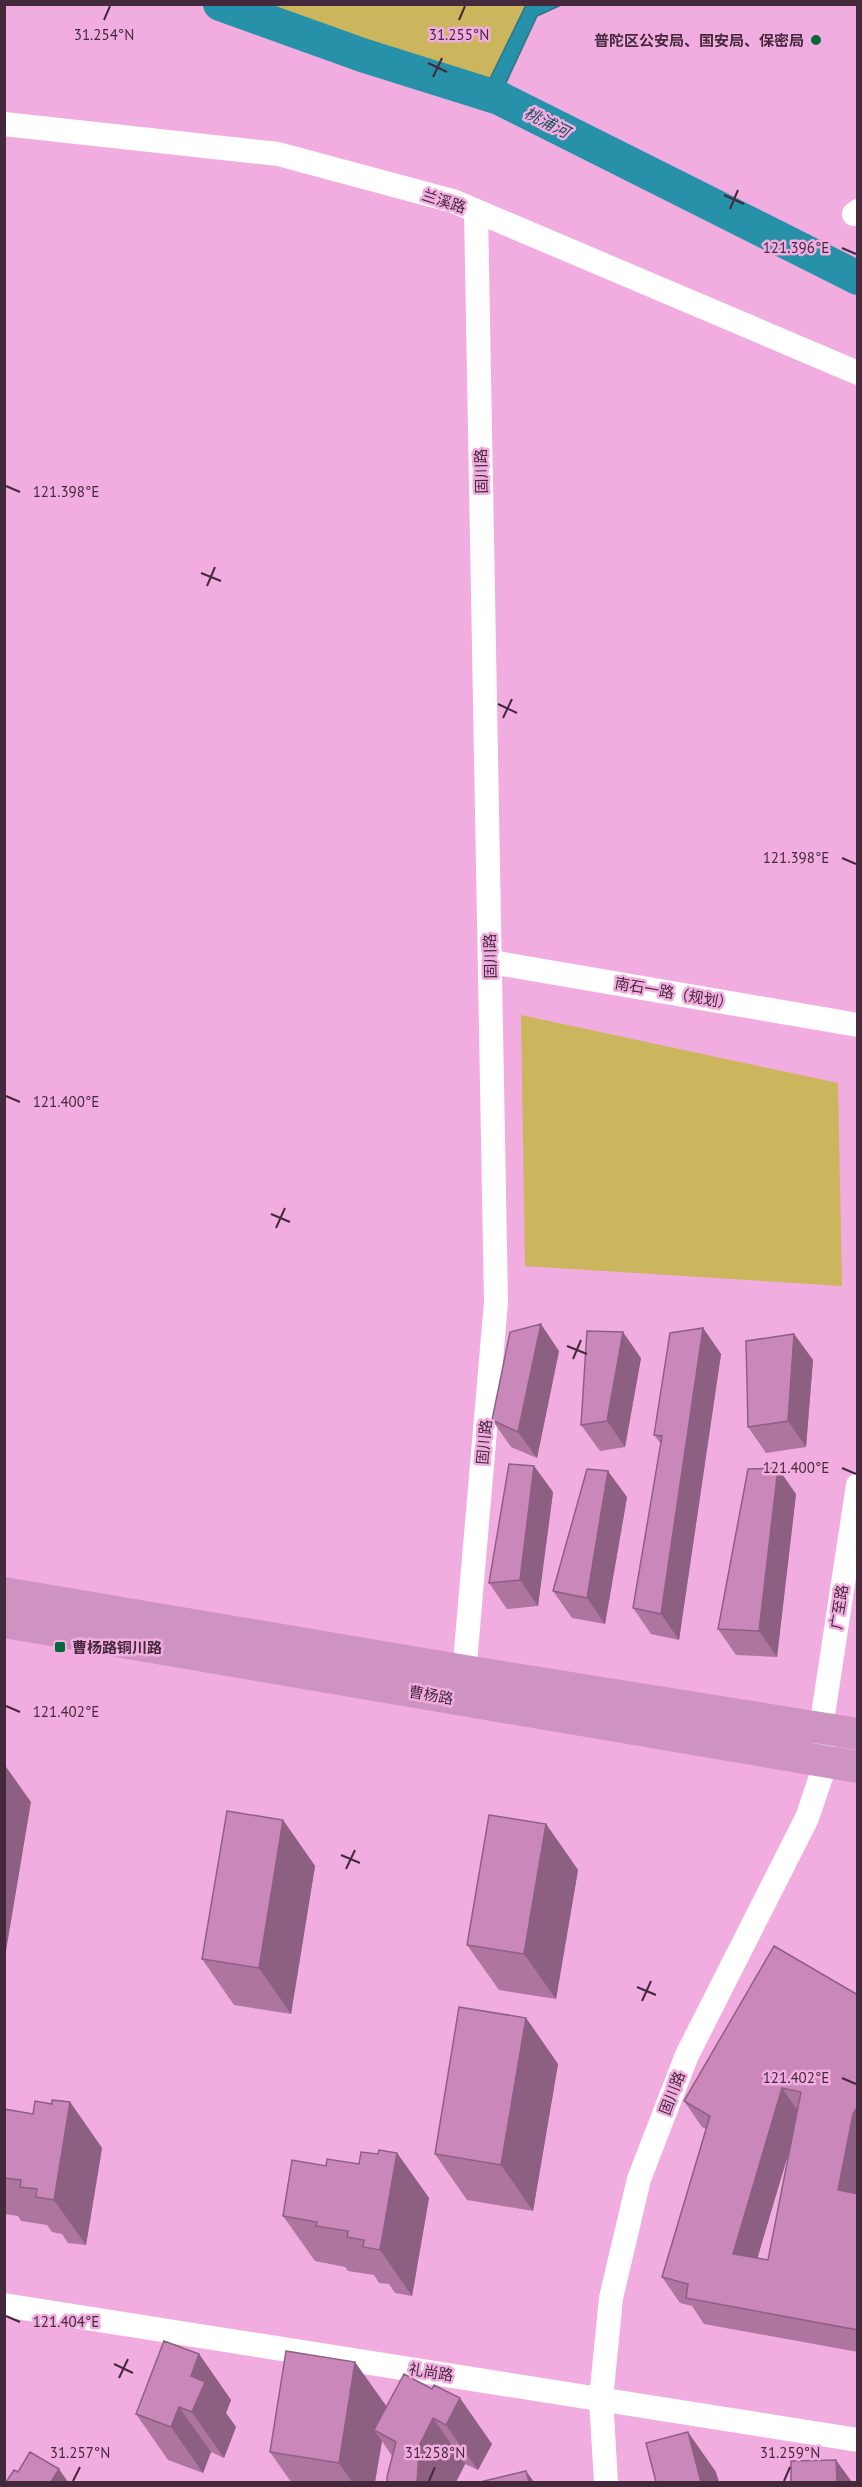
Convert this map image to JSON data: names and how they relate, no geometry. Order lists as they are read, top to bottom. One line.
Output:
{"streets":{"main road":["曹杨路"],"street":["兰溪路","固川路","南石一路（规划）","广至路","礼尚路"]},"crossings":[["兰溪路","固川路"],["固川路","南石一路（规划）"],["固川路","广至路"],["固川路","曹杨路"],["固川路","礼尚路"],["广至路","曹杨路"]],"water":["桃浦河"],"places":{"other":["普陀区公安局、国安局、保密局"],"transit":["曹杨路铜川路"]},"coordinates":["31.254°N","31.255°N","121.396°E","121.398°E","121.400°E","121.402°E","121.404°E","31.257°N","31.258°N","31.259°N"]}
